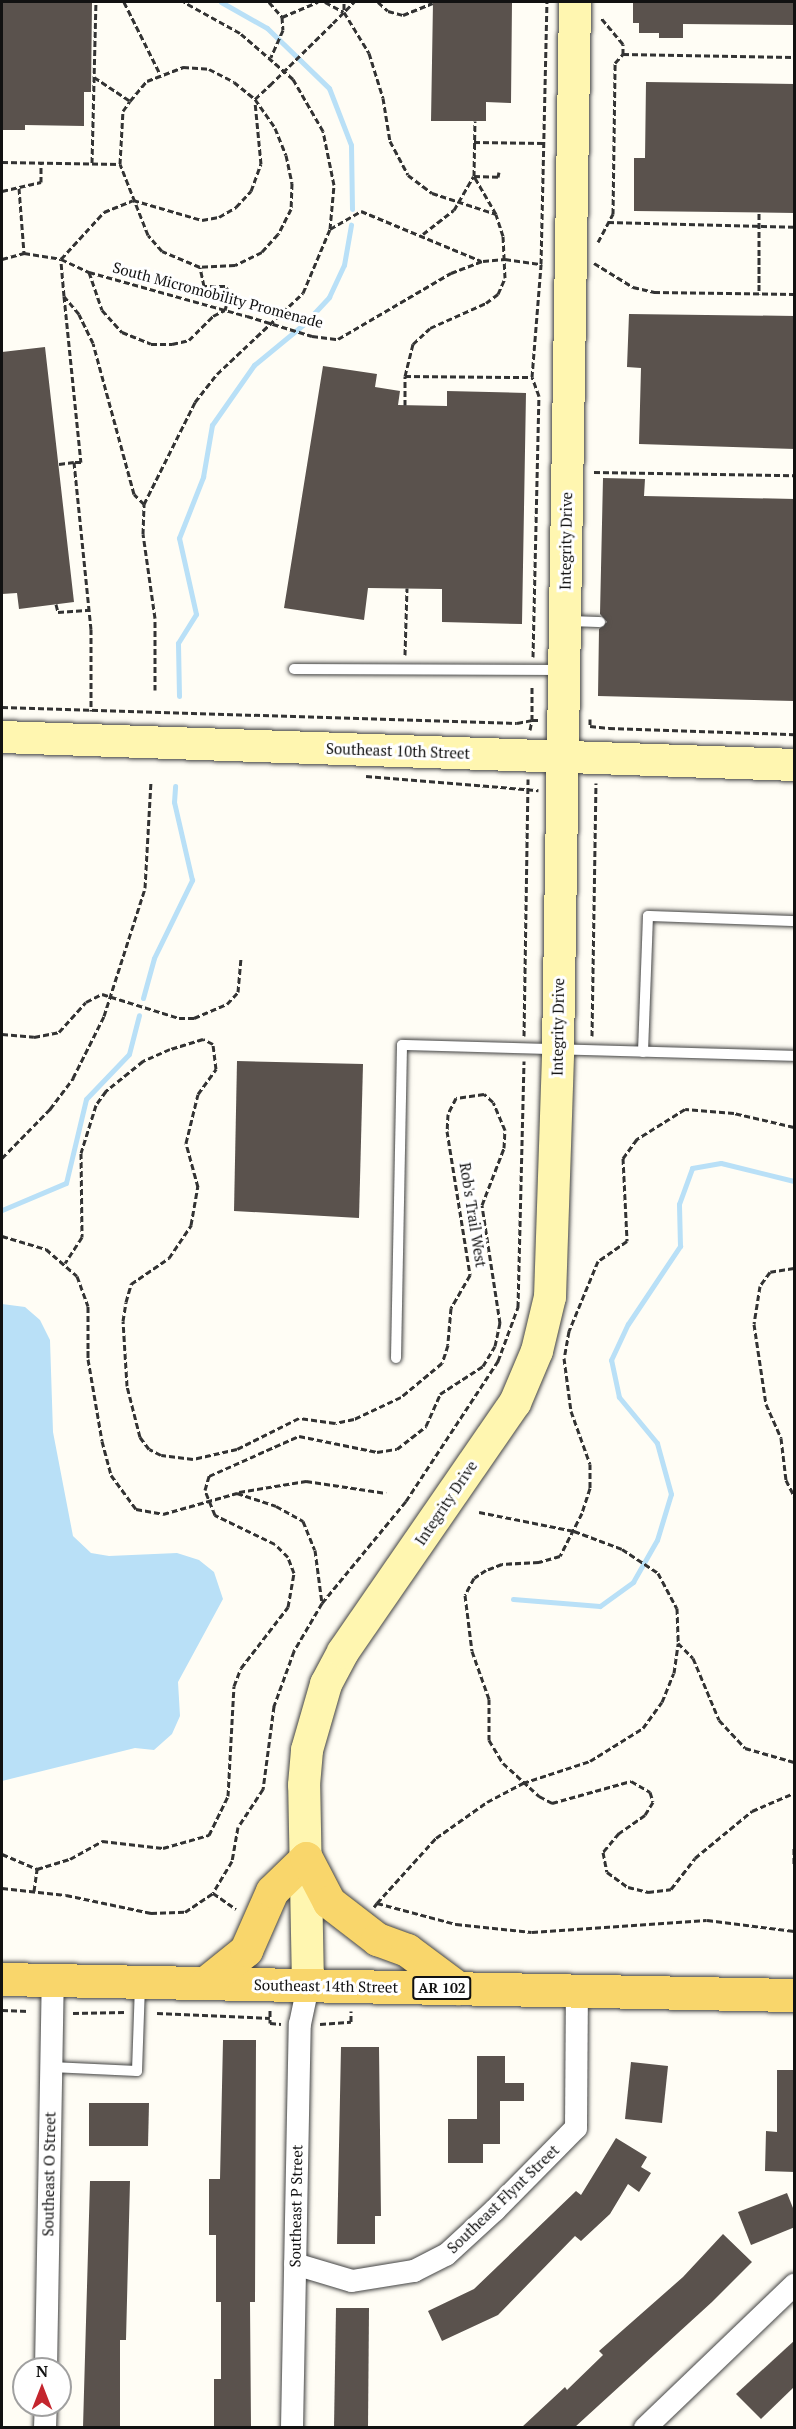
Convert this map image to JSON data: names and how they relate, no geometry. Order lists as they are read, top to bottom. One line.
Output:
{"streets":{"main road":["Southeast 14th Street","AR 102"],"street":["Integrity Drive","Southeast 10th Street","Southeast O Street","Southeast Flynt Street","Southeast P Street"],"path":["South Micromobility Promenade","Rob's Trail West"]},"crossings":[["Integrity Drive","Southeast 10th Street"],["Integrity Drive","Southeast 14th Street"],["Integrity Drive","Southeast P Street"],["Southeast 14th Street","Southeast O Street"],["Southeast 14th Street","Southeast Flynt Street"],["Southeast 14th Street","Southeast P Street"],["Southeast Flynt Street","Southeast P Street"]],"north":"top"}
